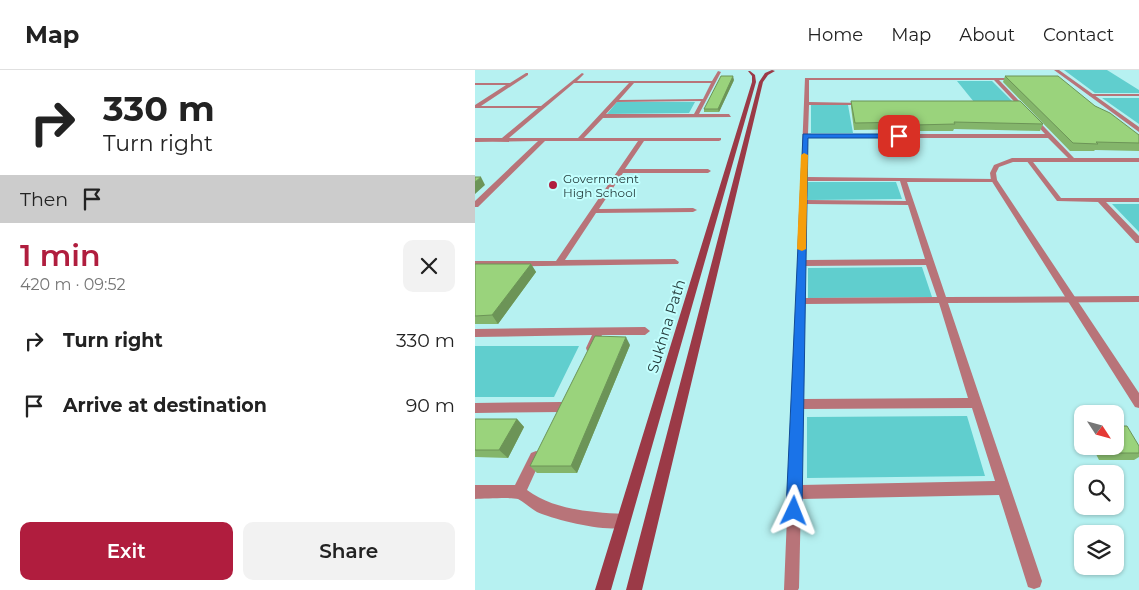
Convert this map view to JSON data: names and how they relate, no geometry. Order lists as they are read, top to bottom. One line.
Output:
{"streets":{"main road":["Sukhna Path"]},"places":["Government High School"],"north":"bottom right","page":{"header":"Map","nav":["Home","Map","About","Contact"],"turn":["330 m","Turn right"],"then":"Then","heading":["1 min","420 m · 09:52"],"list":[{"name":"Turn right","value":"330 m"},{"name":"Arrive at destination","value":"90 m"}],"buttons":["Exit","Share"]}}
